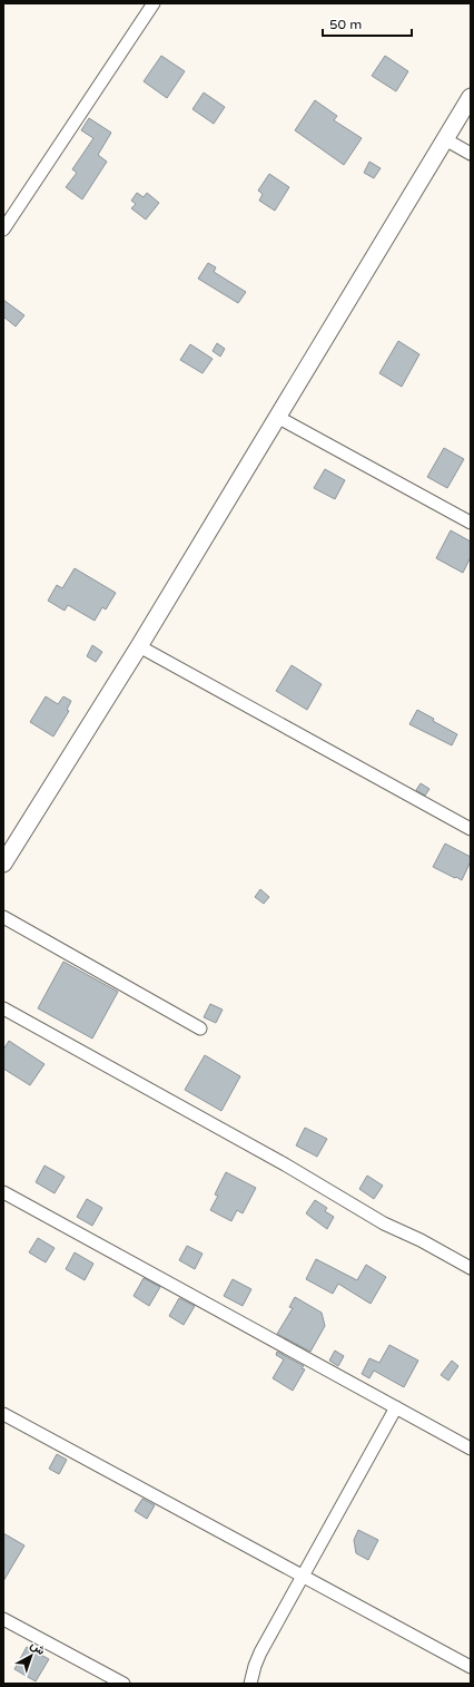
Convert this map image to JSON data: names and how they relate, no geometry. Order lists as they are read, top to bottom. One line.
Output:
{"scale_bar":"50 m","north":"top right"}
